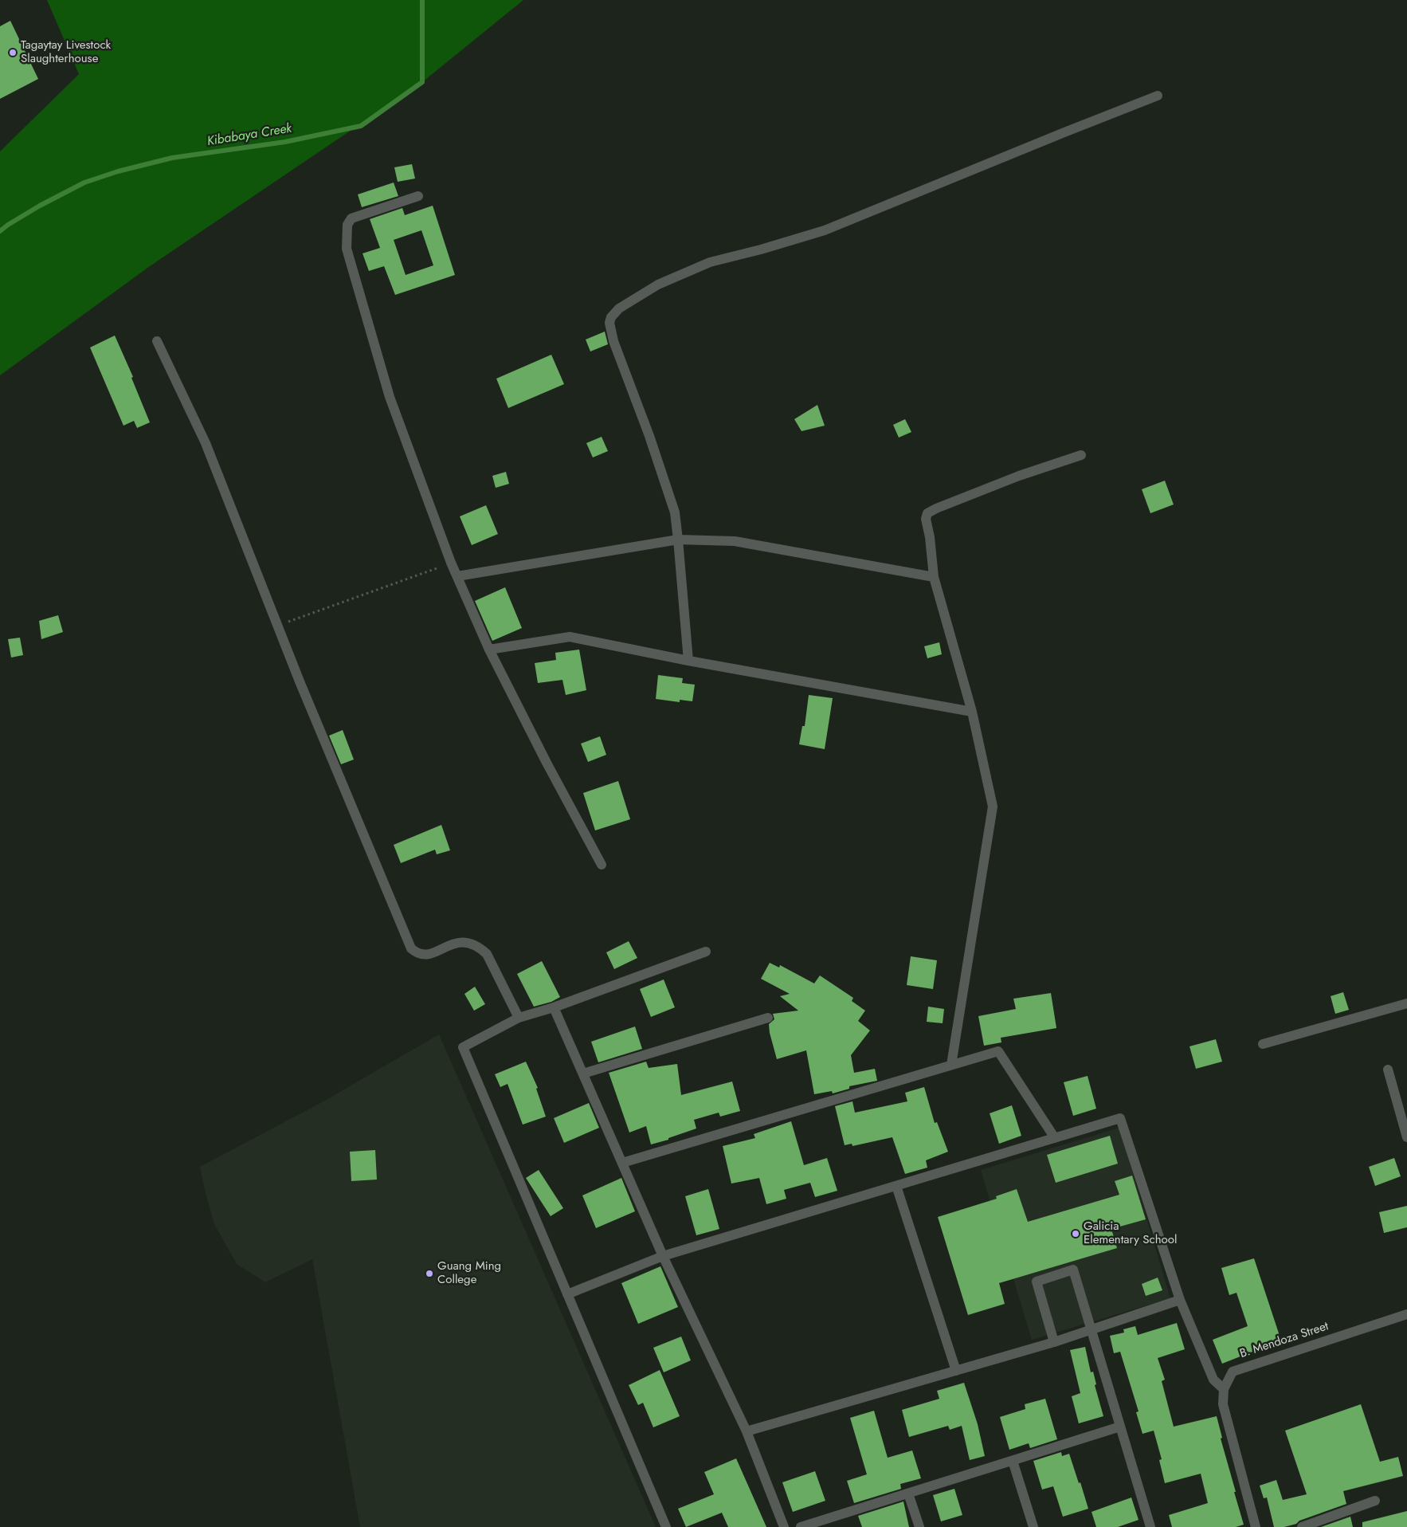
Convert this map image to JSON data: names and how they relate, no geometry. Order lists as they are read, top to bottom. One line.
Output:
{"streets":{"street":["B. Mendoza Street"]},"water":["Kibabaya Creek"],"places":["Tagaytay Livestock Slaughterhouse","Galicia Elementary School","Guang Ming College"]}
